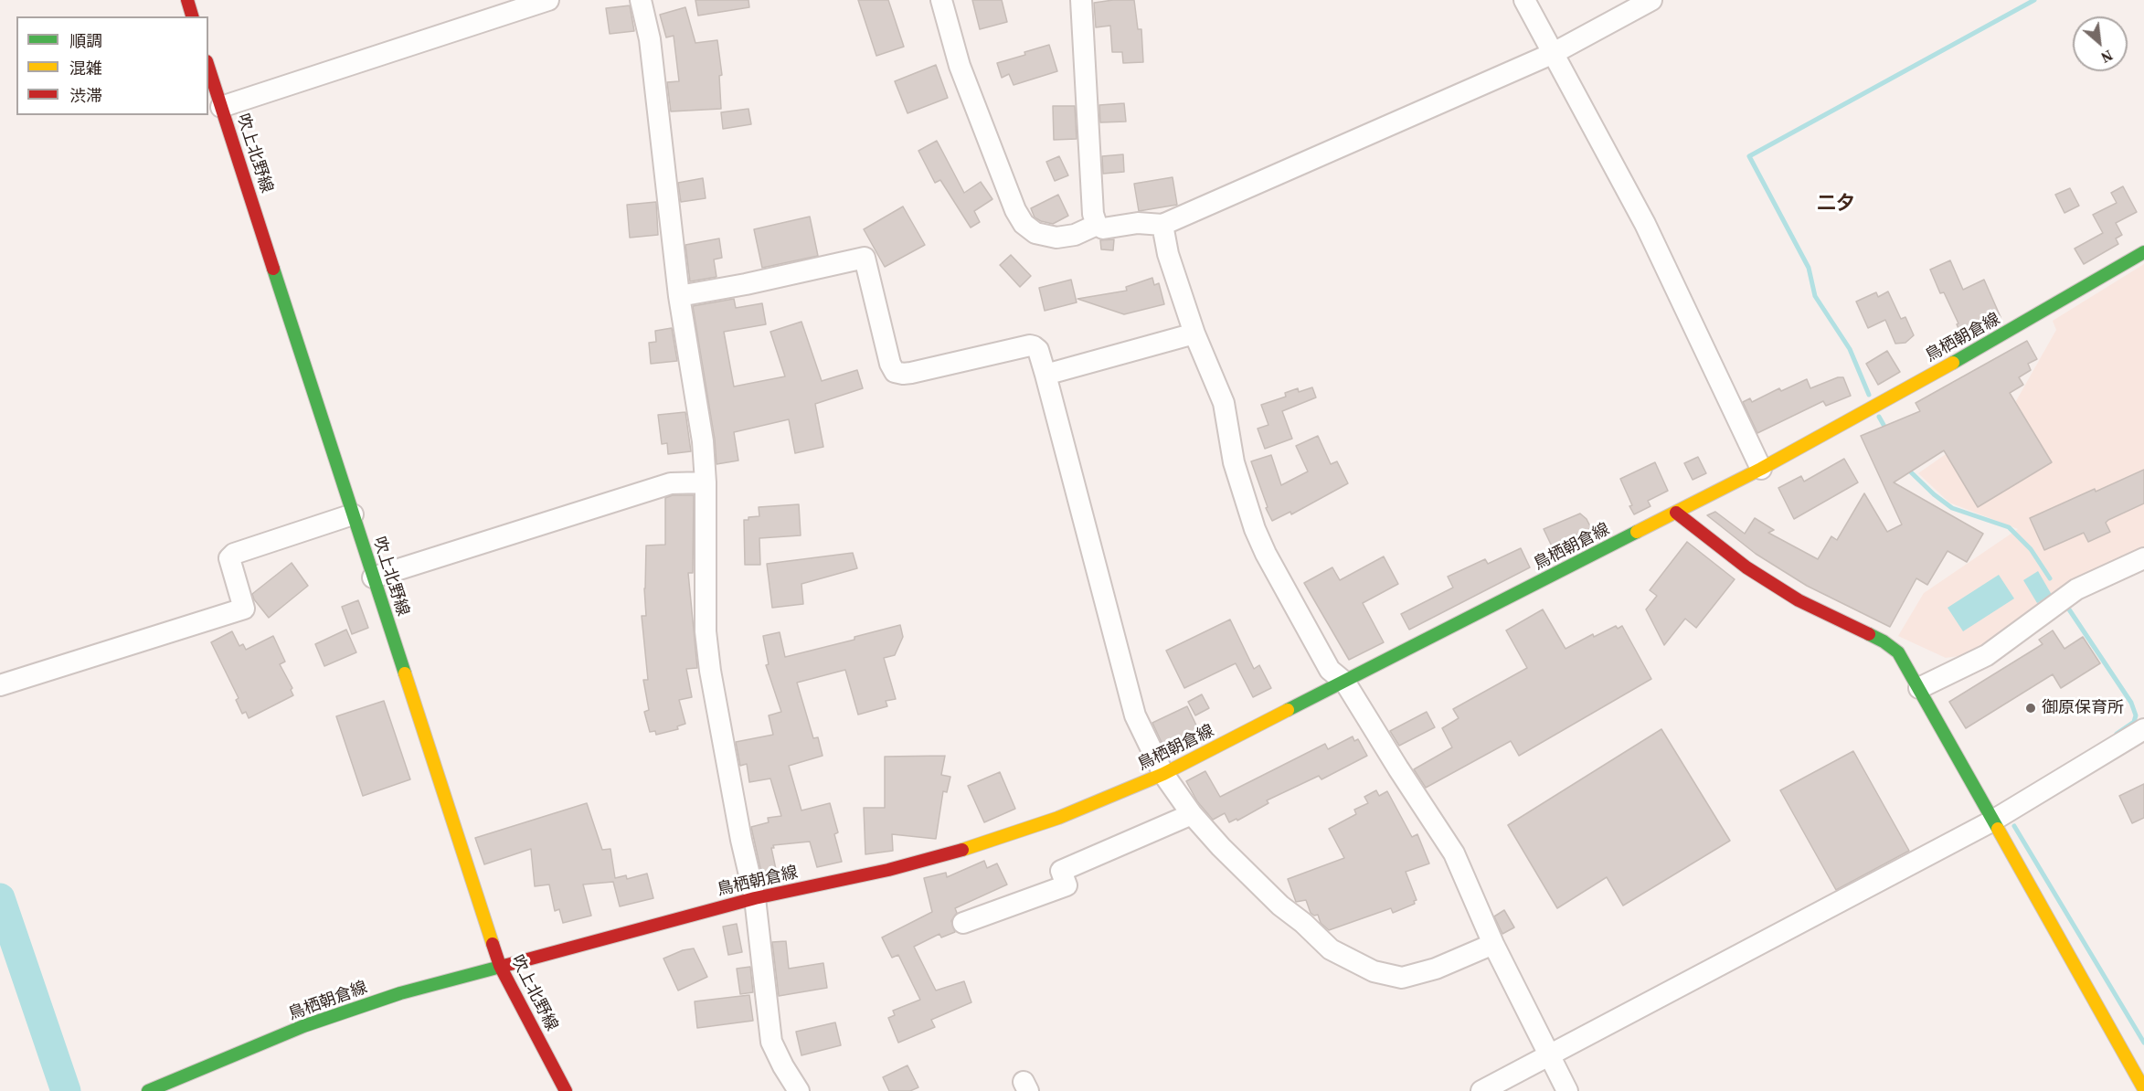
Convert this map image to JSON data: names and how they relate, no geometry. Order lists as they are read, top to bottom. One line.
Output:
{"streets":{"main road":["吹上北野線","鳥栖朝倉線"]},"crossings":[["吹上北野線","鳥栖朝倉線"]],"districts":["二夕"],"places":["御原保育所"],"legend":["順調","混雑","渋滞"],"north":"bottom right"}
